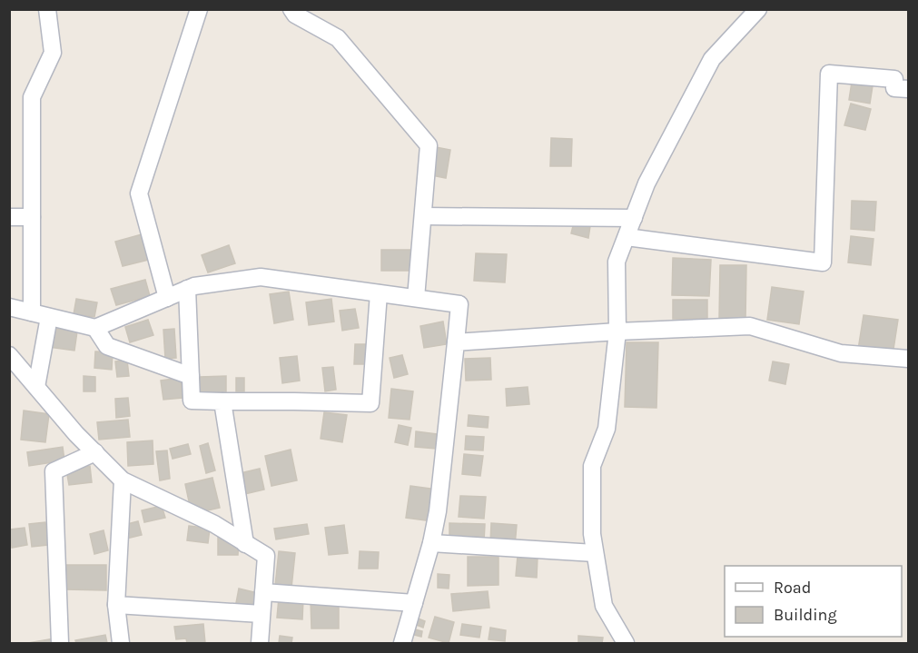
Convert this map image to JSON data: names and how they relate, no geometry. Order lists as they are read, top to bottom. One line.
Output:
{"legend":["Road","Building"]}
